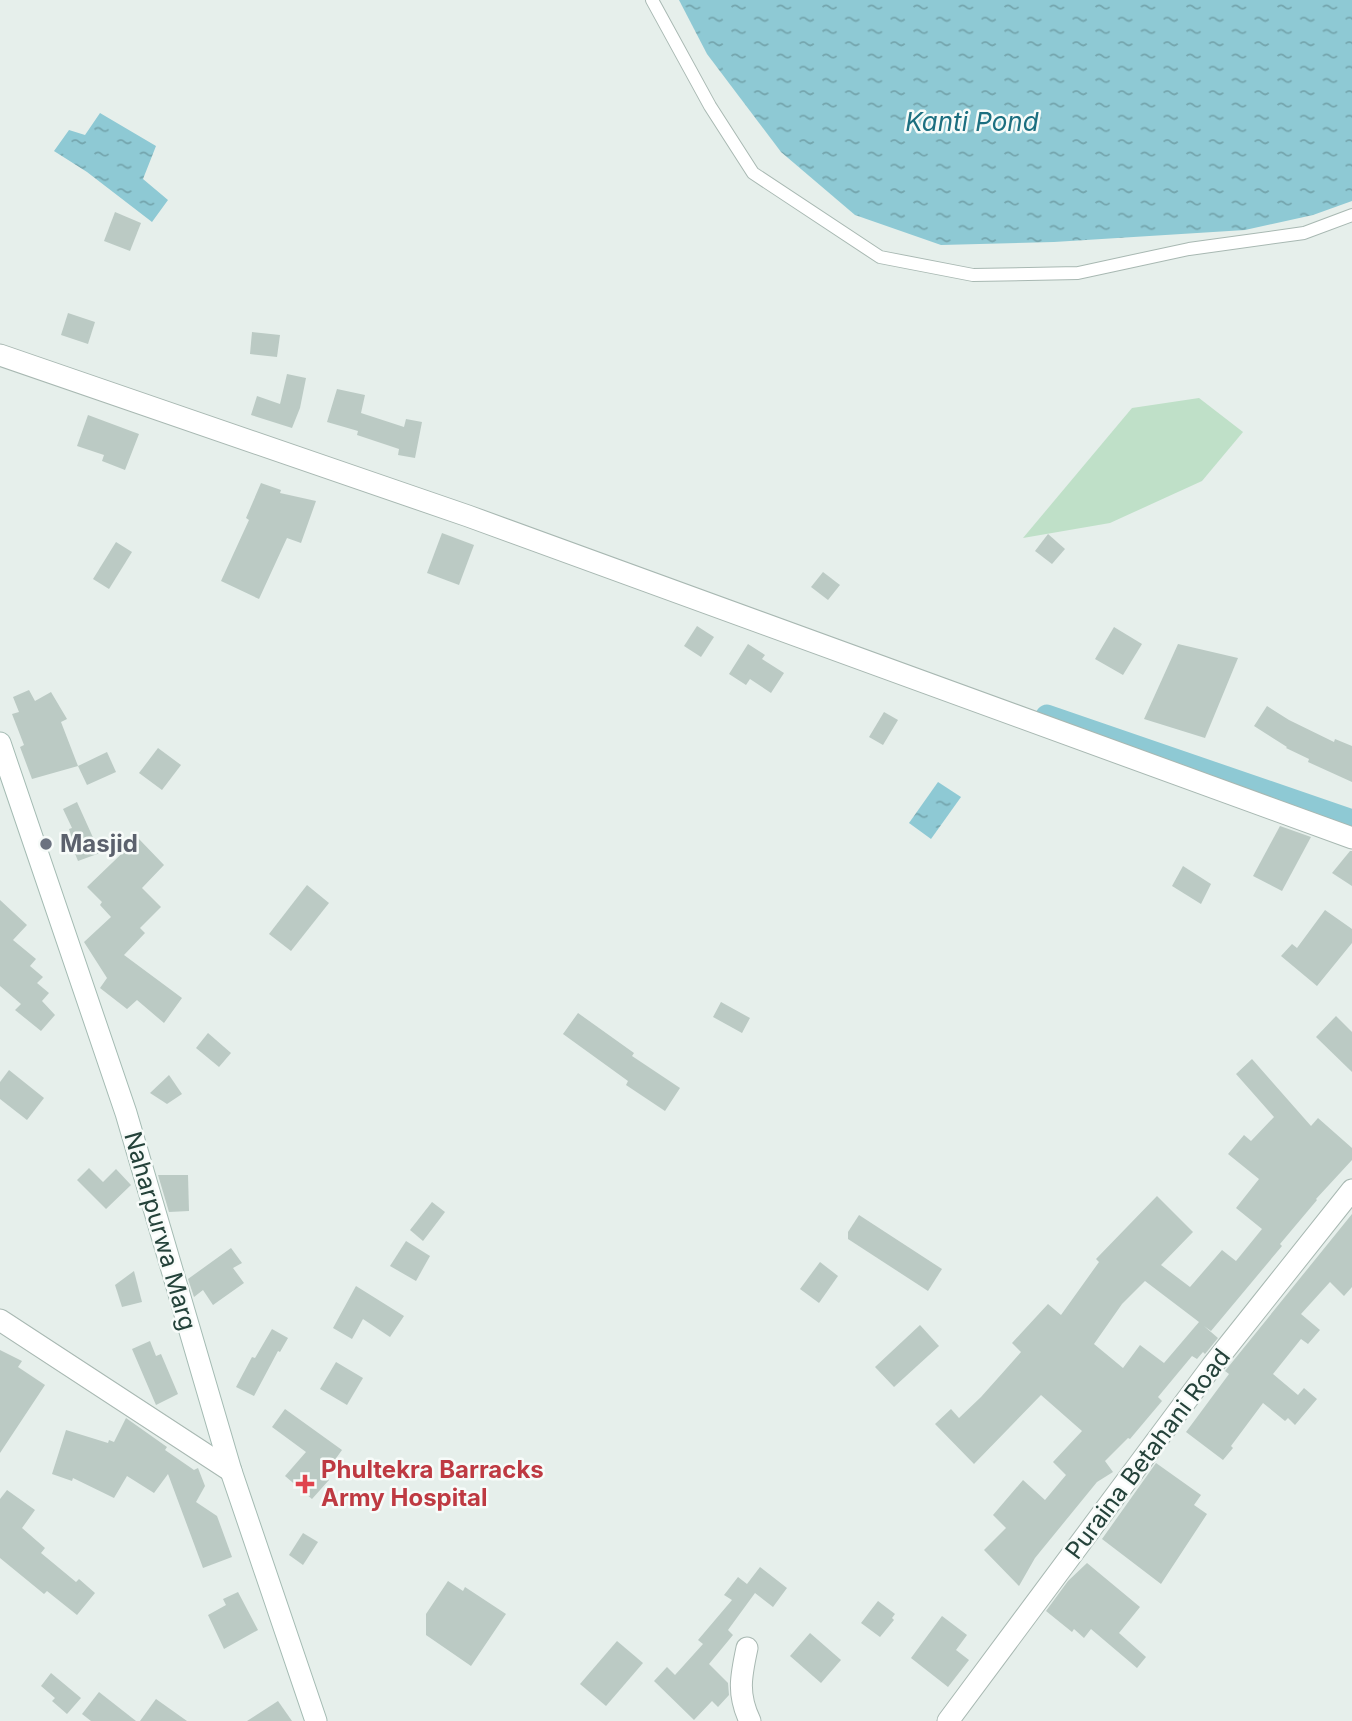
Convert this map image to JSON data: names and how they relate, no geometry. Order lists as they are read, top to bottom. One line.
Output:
{"streets":{"street":["Naharpurwa Marg","Puraina Betahani Road"]},"water":["Kanti Pond"],"places":{"other":["Masjid"],"health":["Phultekra Barracks Army Hospital"]}}
